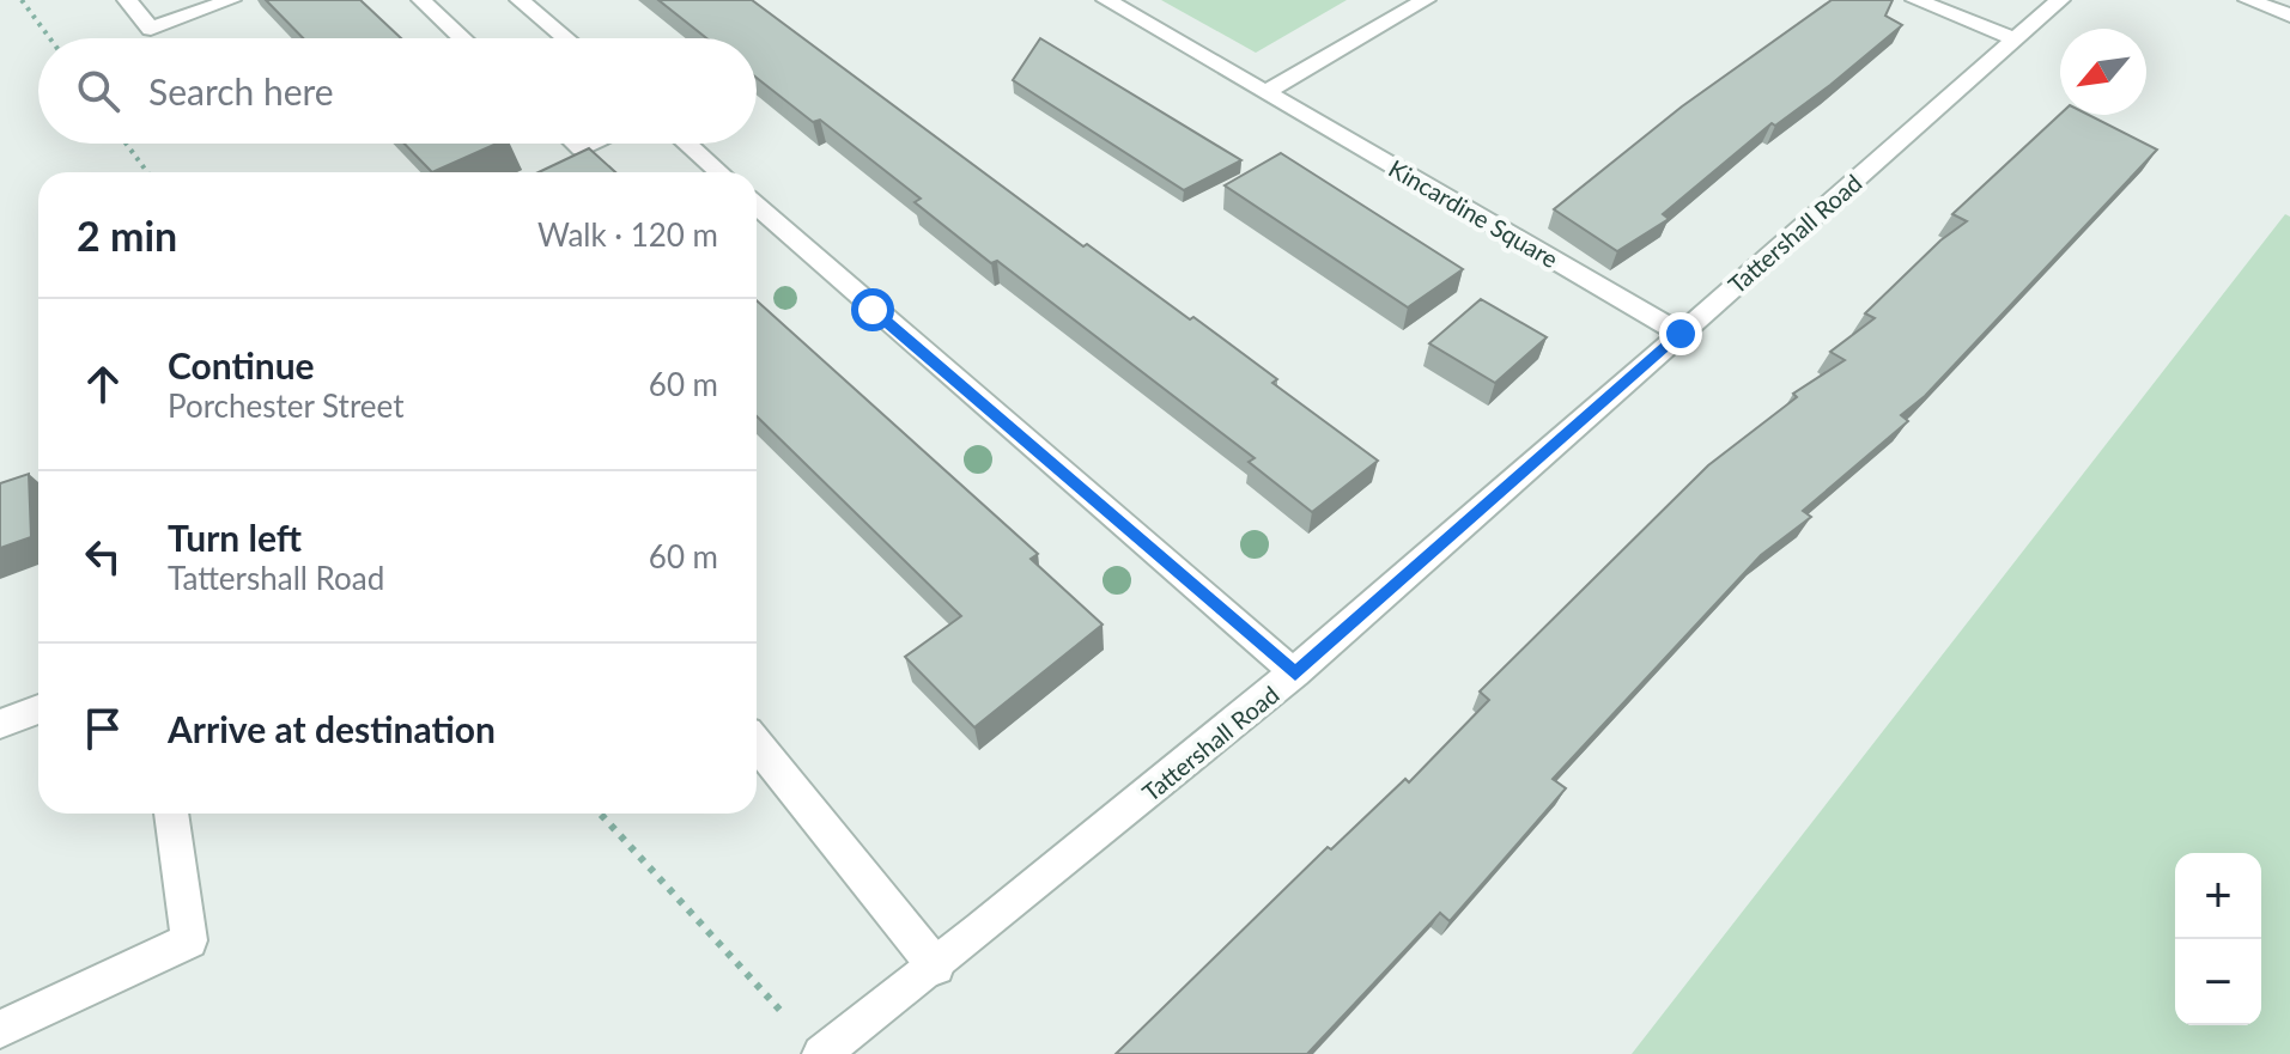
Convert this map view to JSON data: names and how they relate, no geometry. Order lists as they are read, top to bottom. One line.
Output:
{"streets":{"street":["Kincardine Square","Tattershall Road"]},"crossings":[["Kincardine Square","Tattershall Road"]],"north":"bottom left","page":{"search":"Search here","heading":["2 min","Walk · 120 m"],"list":[["Continue","Porchester Street","60 m"],["Turn left","Tattershall Road","60 m"],"Arrive at destination"],"map_buttons":["+","−"]}}
